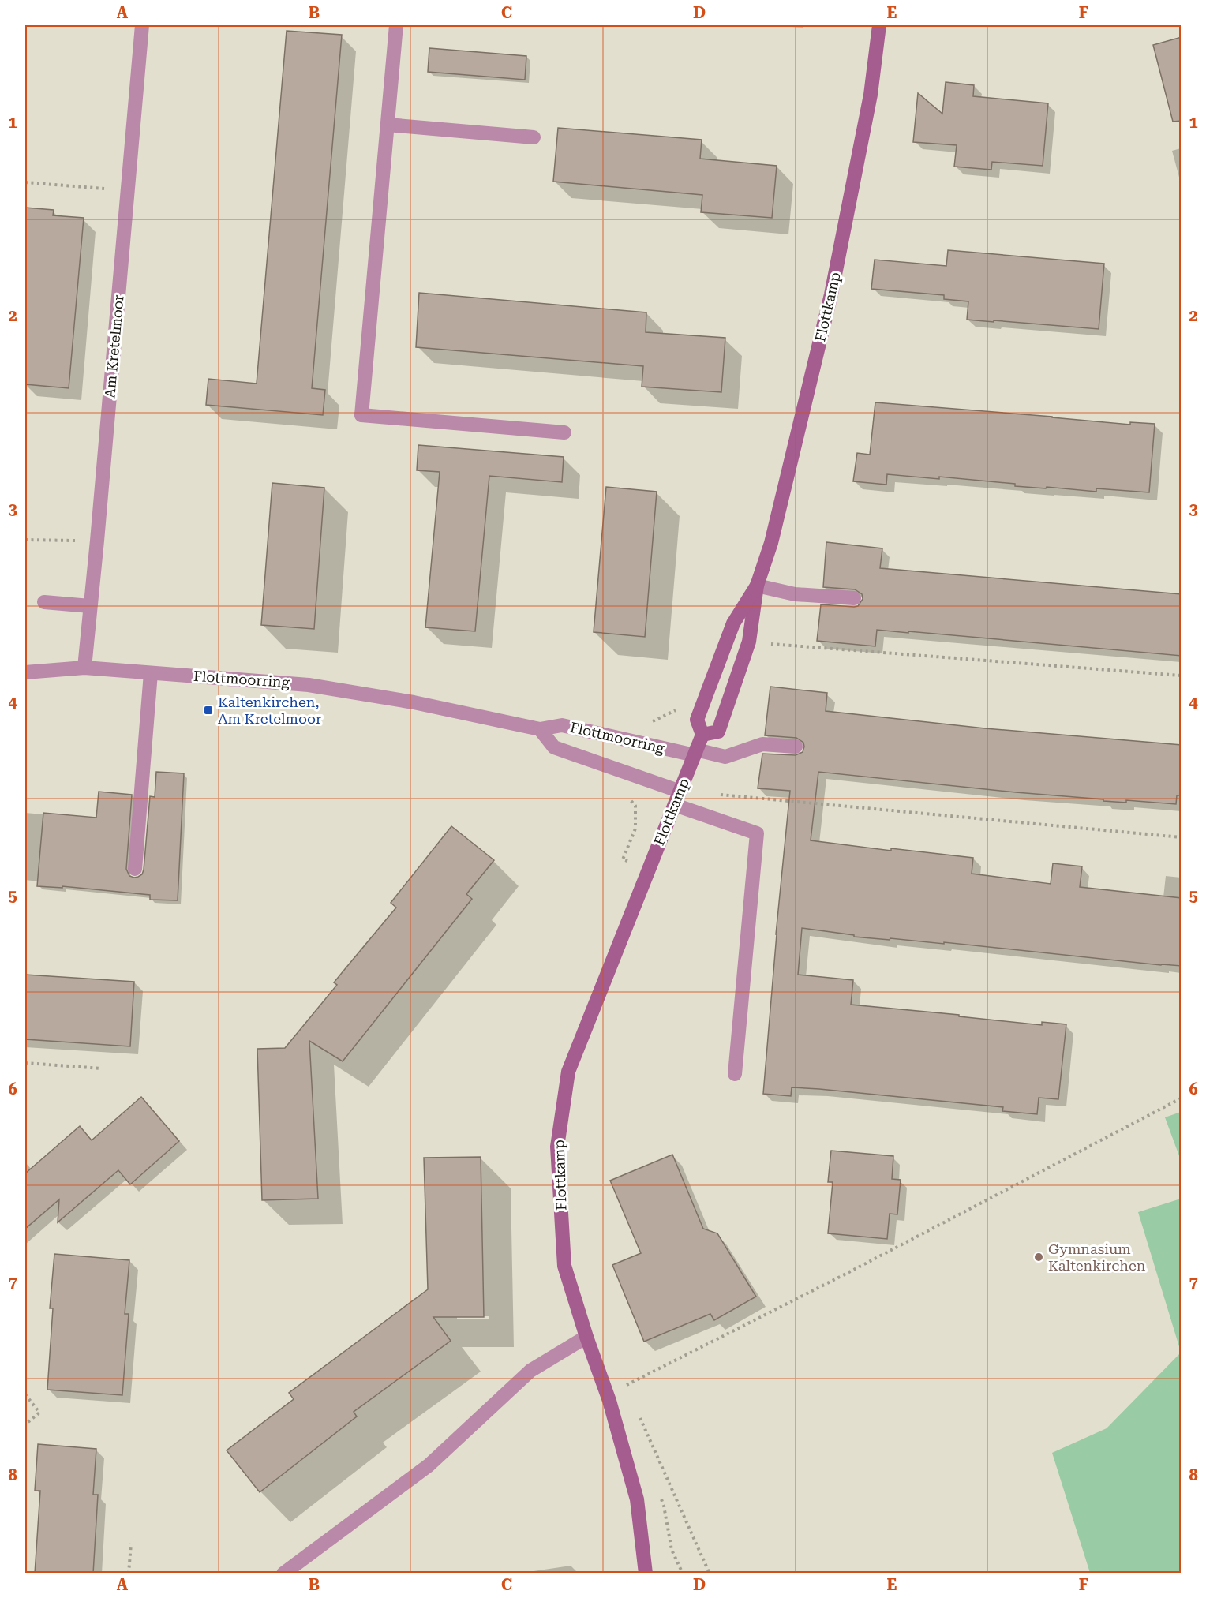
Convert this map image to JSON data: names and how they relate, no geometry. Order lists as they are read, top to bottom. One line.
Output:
{"streets":{"street":["Flottkamp","Am Kretelmoor","Flottmoorring"]},"crossings":[["Flottkamp","Flottmoorring"],["Am Kretelmoor","Flottmoorring"]],"places":{"transit":["Kaltenkirchen, Am Kretelmoor"],"other":["Gymnasium Kaltenkirchen"]},"grid":{"columns":["A","B","C","D","E","F"],"rows":["1","2","3","4","5","6","7","8"]}}
